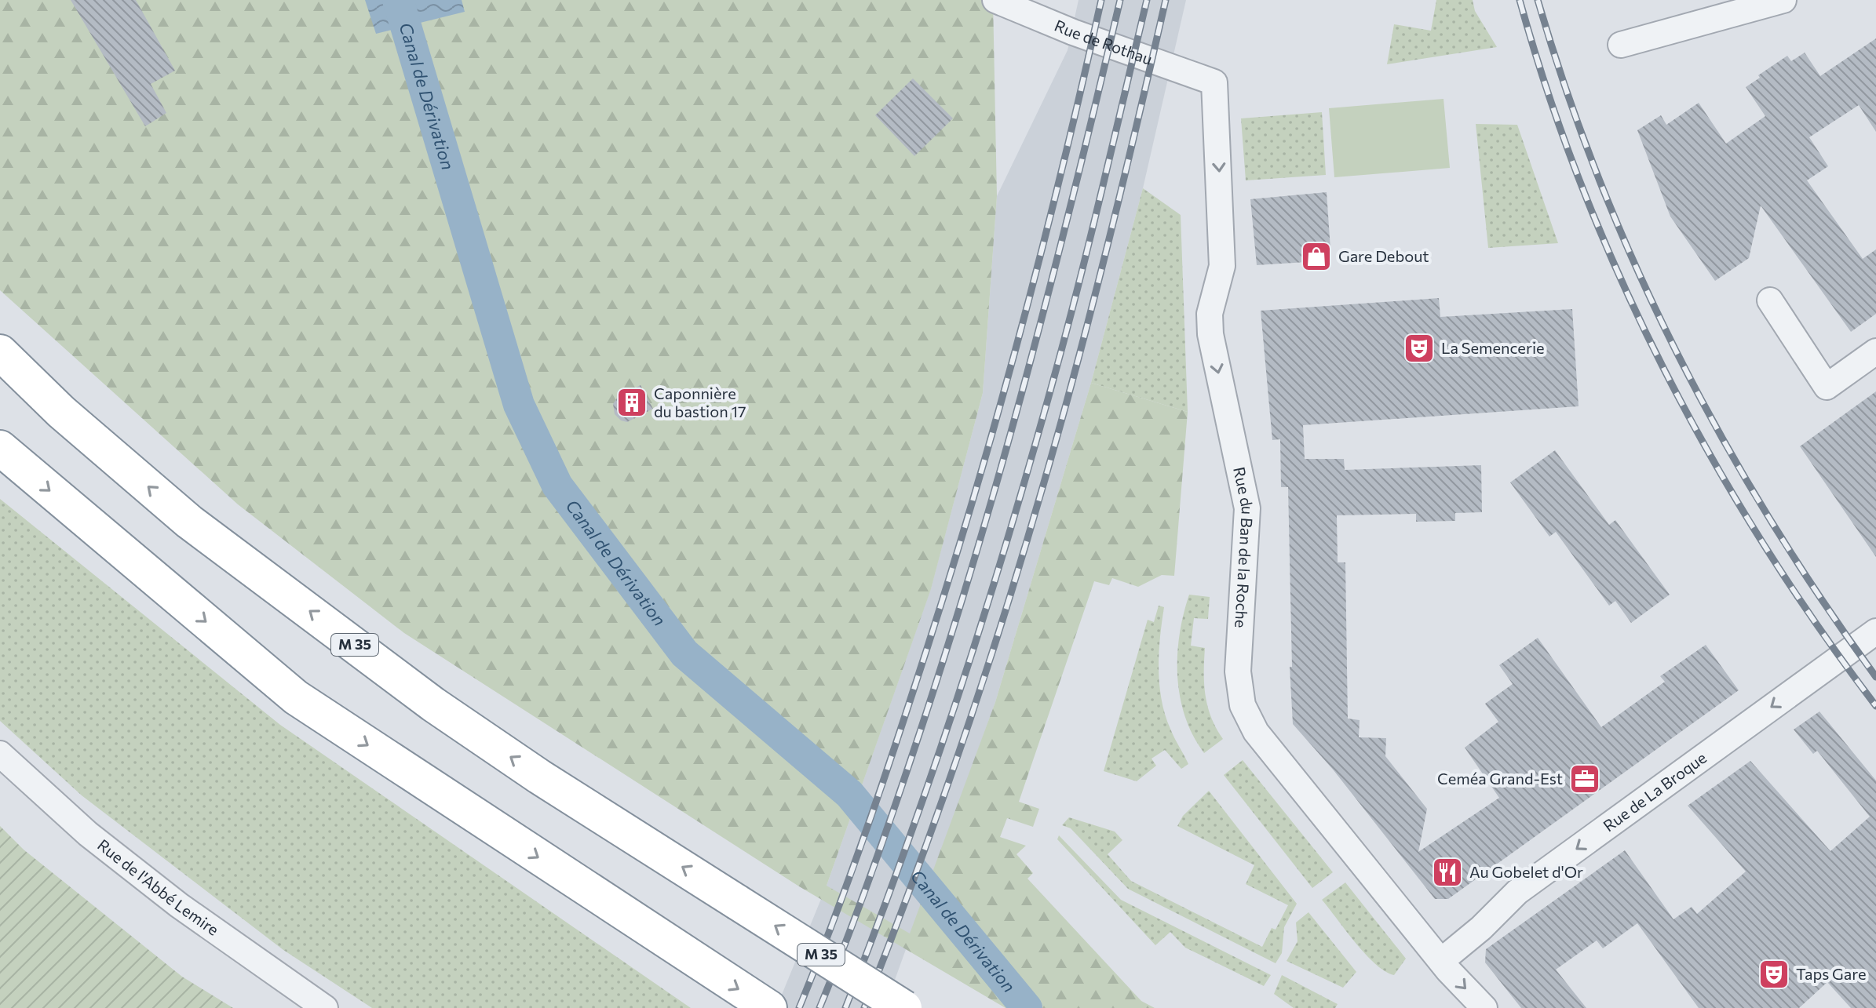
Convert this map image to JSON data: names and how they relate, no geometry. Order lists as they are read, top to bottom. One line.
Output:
{"streets":{"highway":["M 35"],"street":["Rue de Rothau","Rue du Ban de la Roche","Rue de La Broque","Rue de l'Abbé Lemire"]},"crossings":[["Rue de Rothau","Rue du Ban de la Roche"],["Rue du Ban de la Roche","Rue de La Broque"]],"one_way":["Rue du Ban de la Roche","Rue de La Broque"],"water":["Canal de Dérivation"],"places":{"shop":["Gare Debout"],"theatre":["La Semencerie","Taps Gare"],"building":["Caponnière du bastion 17"],"office":["Ceméa Grand-Est"],"restaurant":["Au Gobelet d'Or"]}}
